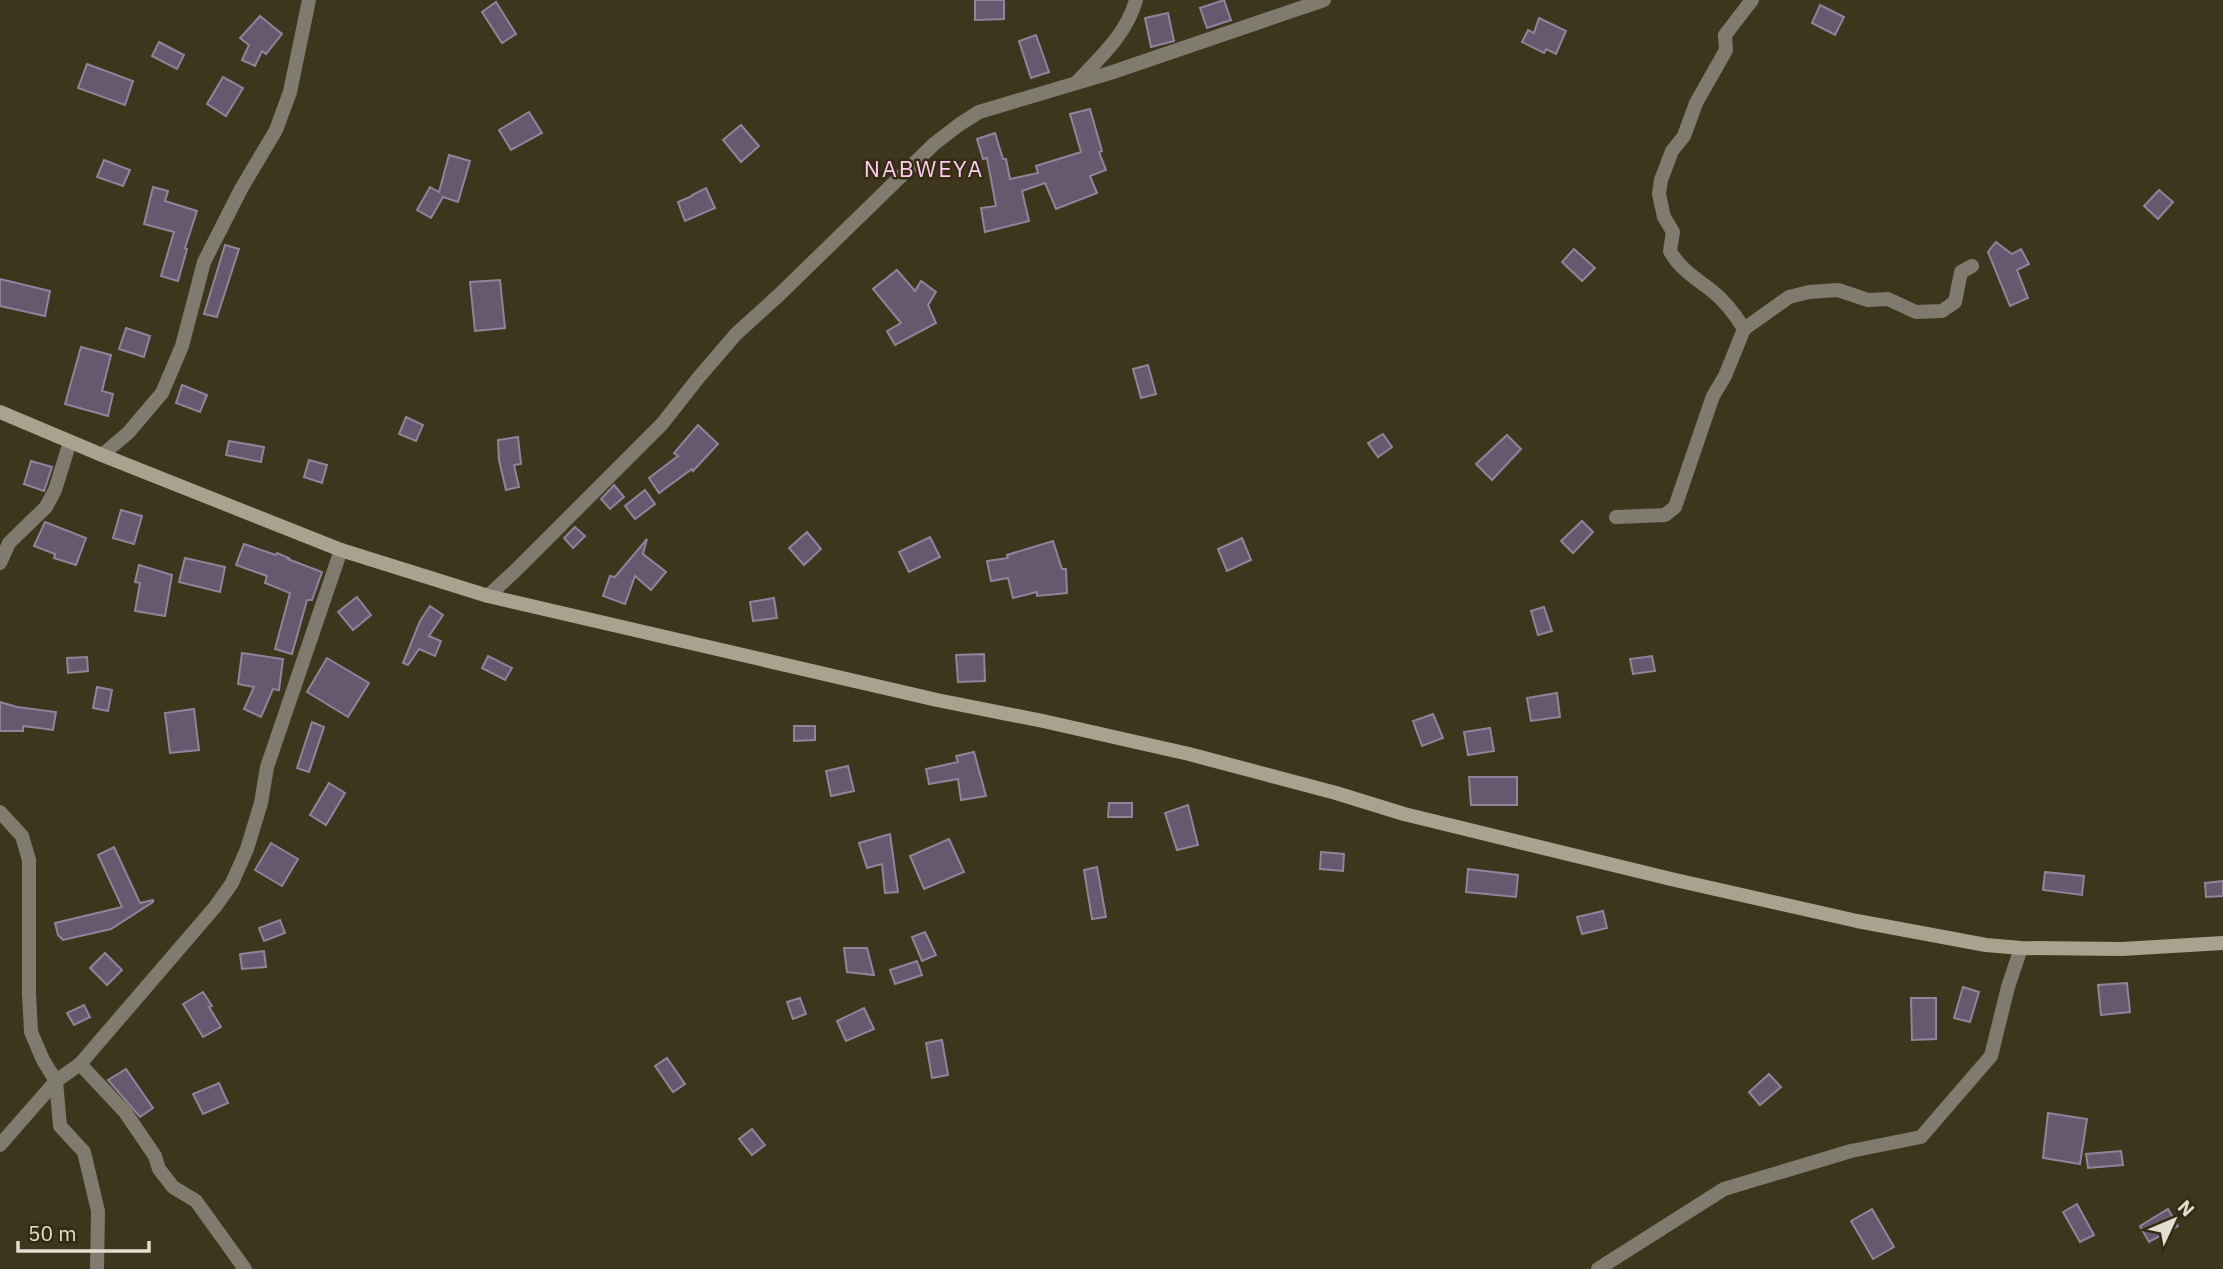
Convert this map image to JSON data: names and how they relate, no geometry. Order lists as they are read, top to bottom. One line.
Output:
{"districts":["NABWEYA"],"scale_bar":"50 m","north":"top right"}
